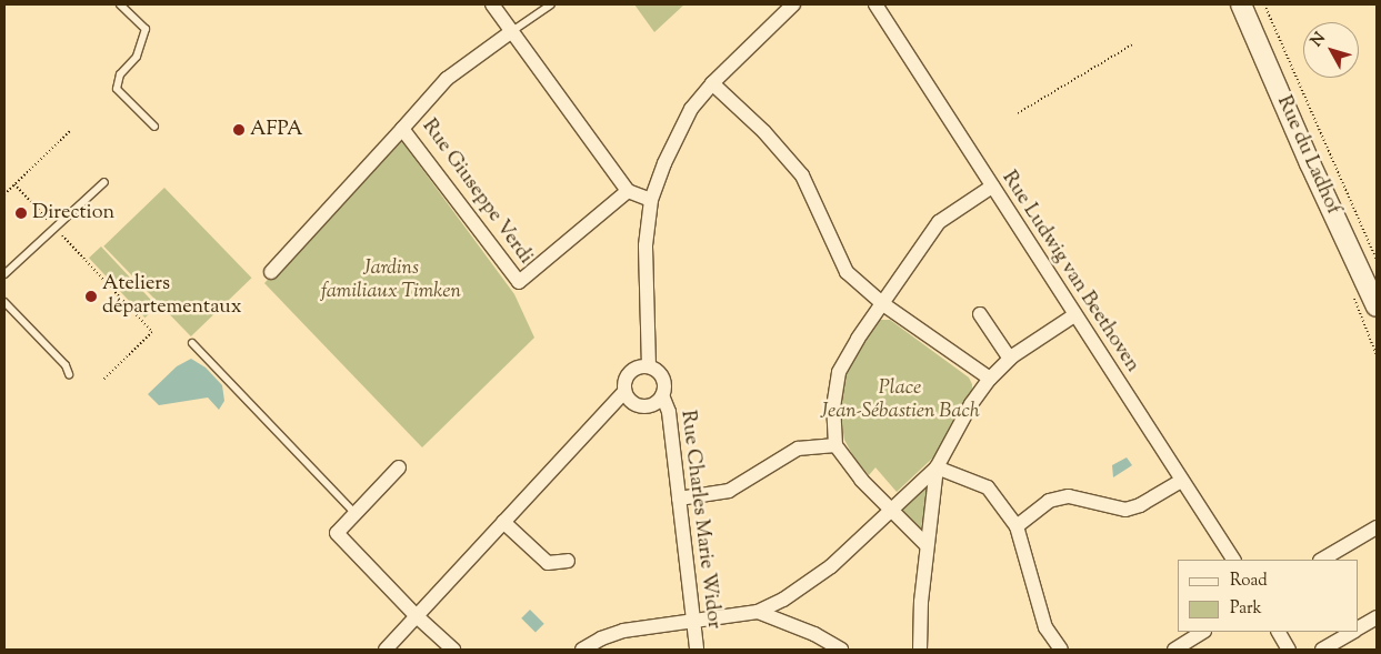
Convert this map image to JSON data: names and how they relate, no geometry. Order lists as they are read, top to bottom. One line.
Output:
{"streets":{"main road":["Rue du Ladhof"],"street":["Rue Giuseppe Verdi","Rue Ludwig van Beethoven","Rue Charles Marie Widor"]},"parks":["Jardins familiaux Timken","Place Jean-Sébastien Bach"],"places":["AFPA","Direction","Ateliers départementaux"],"legend":["Road","Park"],"north":"top left"}
